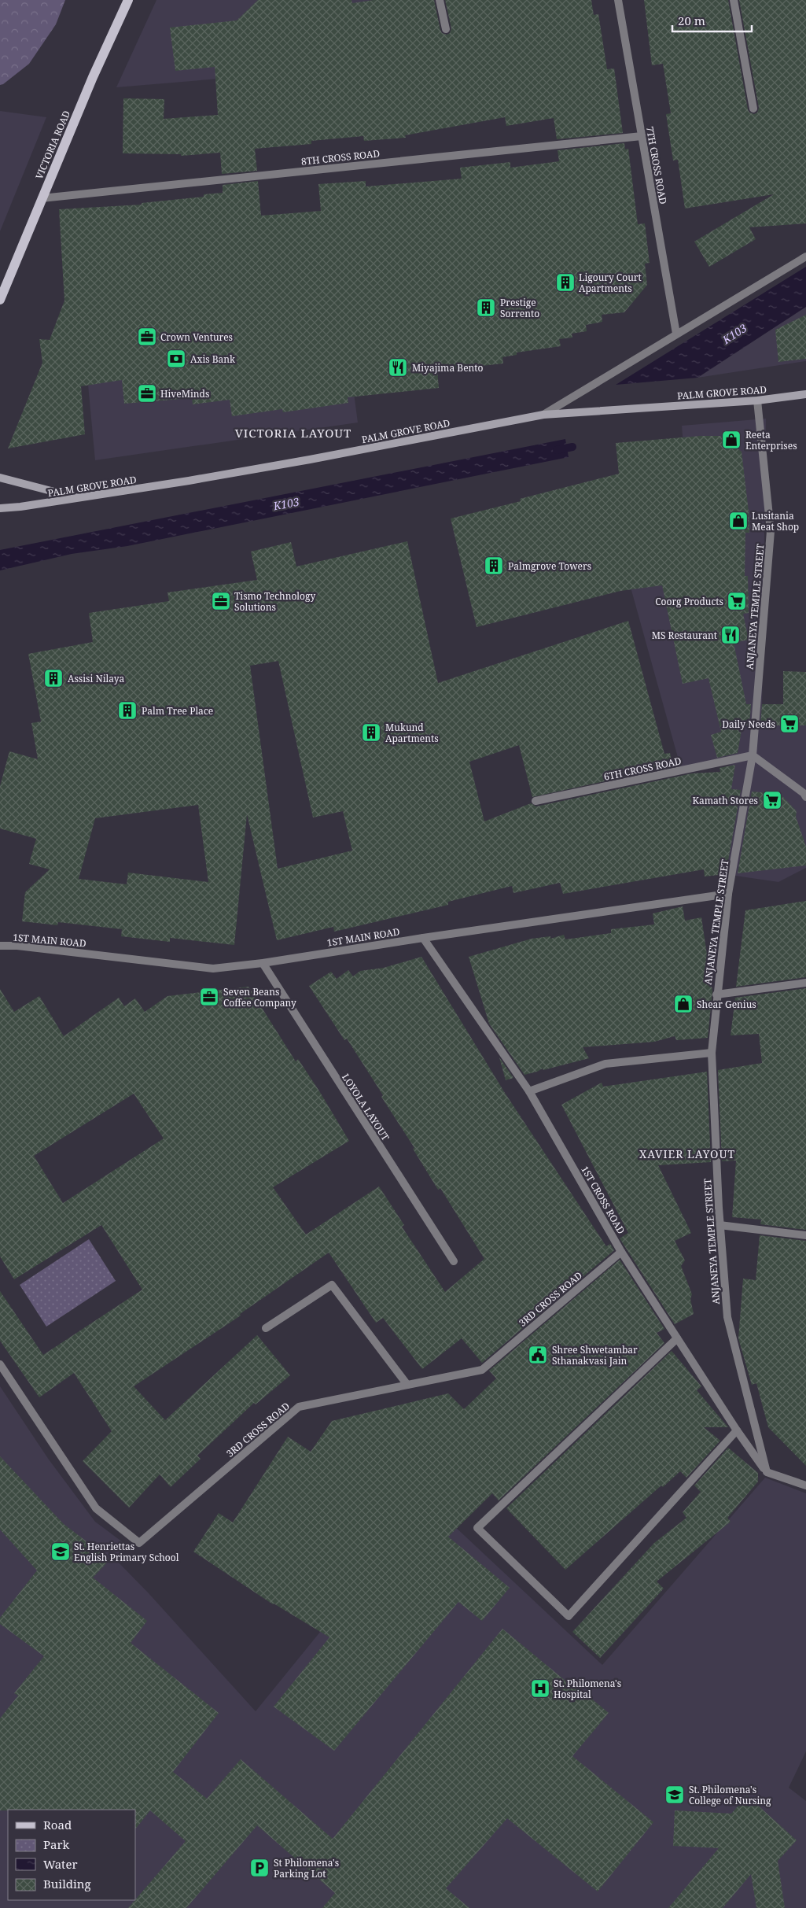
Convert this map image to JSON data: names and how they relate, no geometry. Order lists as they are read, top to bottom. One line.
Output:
{"streets":{"main road":["VICTORIA ROAD"],"street":["8TH CROSS ROAD","7TH CROSS ROAD","PALM GROVE ROAD","ANJANEYA TEMPLE STREET","6TH CROSS ROAD","1ST MAIN ROAD","LOYOLA LAYOUT","1ST CROSS ROAD","3RD CROSS ROAD"]},"crossings":[["VICTORIA ROAD","8TH CROSS ROAD"],["8TH CROSS ROAD","7TH CROSS ROAD"],["PALM GROVE ROAD","ANJANEYA TEMPLE STREET"],["ANJANEYA TEMPLE STREET","6TH CROSS ROAD"],["ANJANEYA TEMPLE STREET","1ST MAIN ROAD"],["ANJANEYA TEMPLE STREET","1ST CROSS ROAD"],["1ST MAIN ROAD","LOYOLA LAYOUT"],["1ST MAIN ROAD","1ST CROSS ROAD"],["1ST CROSS ROAD","3RD CROSS ROAD"]],"districts":["VICTORIA LAYOUT","XAVIER LAYOUT"],"water":["K103"],"places":{"building":["Ligoury Court Apartments","Prestige Sorrento","Palmgrove Towers","Assisi Nilaya","Palm Tree Place","Mukund Apartments"],"office":["Crown Ventures","HiveMinds","Tismo Technology Solutions","Seven Beans Coffee Company"],"bank":["Axis Bank"],"restaurant":["Miyajima Bento","MS Restaurant"],"shop":["Reeta Enterprises","Lusitania Meat Shop","Shear Genius"],"supermarket":["Coorg Products","Daily Needs","Kamath Stores"],"public building":["Shree Shwetambar Sthanakvasi Jain"],"school or university":["St. Henriettas English Primary School","St. Philomena's College of Nursing"],"hospital":["St. Philomena's Hospital"],"parking":["St Philomena's Parking Lot"]},"legend":["Road","Park","Water","Building"],"scale_bar":"20 m"}
